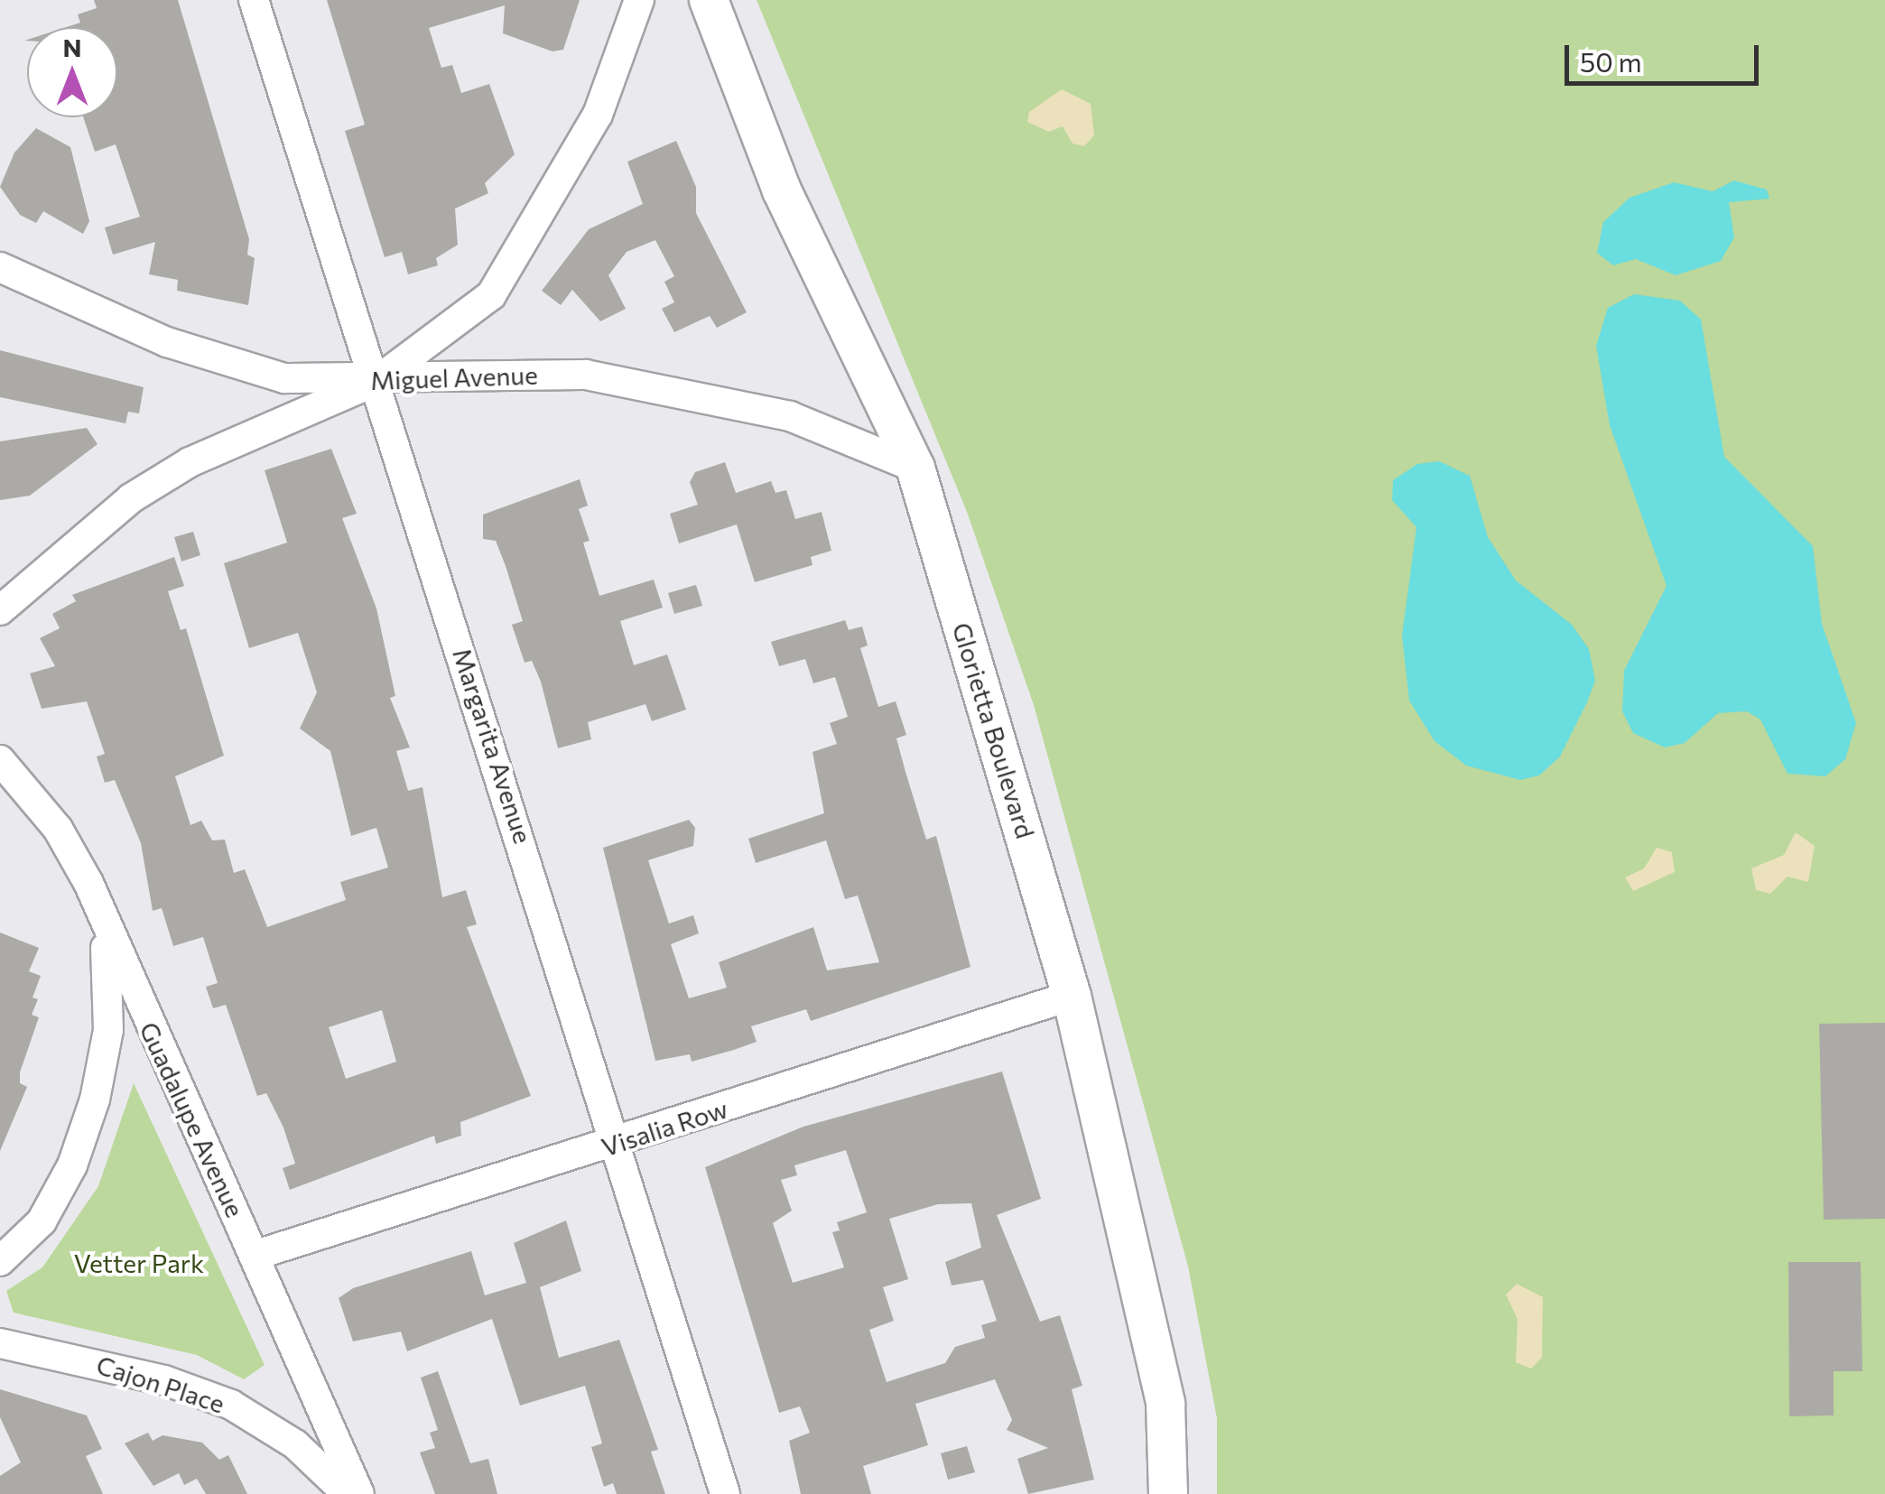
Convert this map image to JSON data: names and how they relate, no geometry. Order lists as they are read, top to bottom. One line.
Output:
{"streets":{"street":["Miguel Avenue","Glorietta Boulevard","Margarita Avenue","Guadalupe Avenue","Visalia Row","Cajon Place"]},"crossings":[["Miguel Avenue","Glorietta Boulevard"],["Miguel Avenue","Margarita Avenue"],["Glorietta Boulevard","Visalia Row"],["Margarita Avenue","Visalia Row"],["Guadalupe Avenue","Visalia Row"]],"parks":["Vetter Park"],"scale_bar":"50 m","north":"top"}
